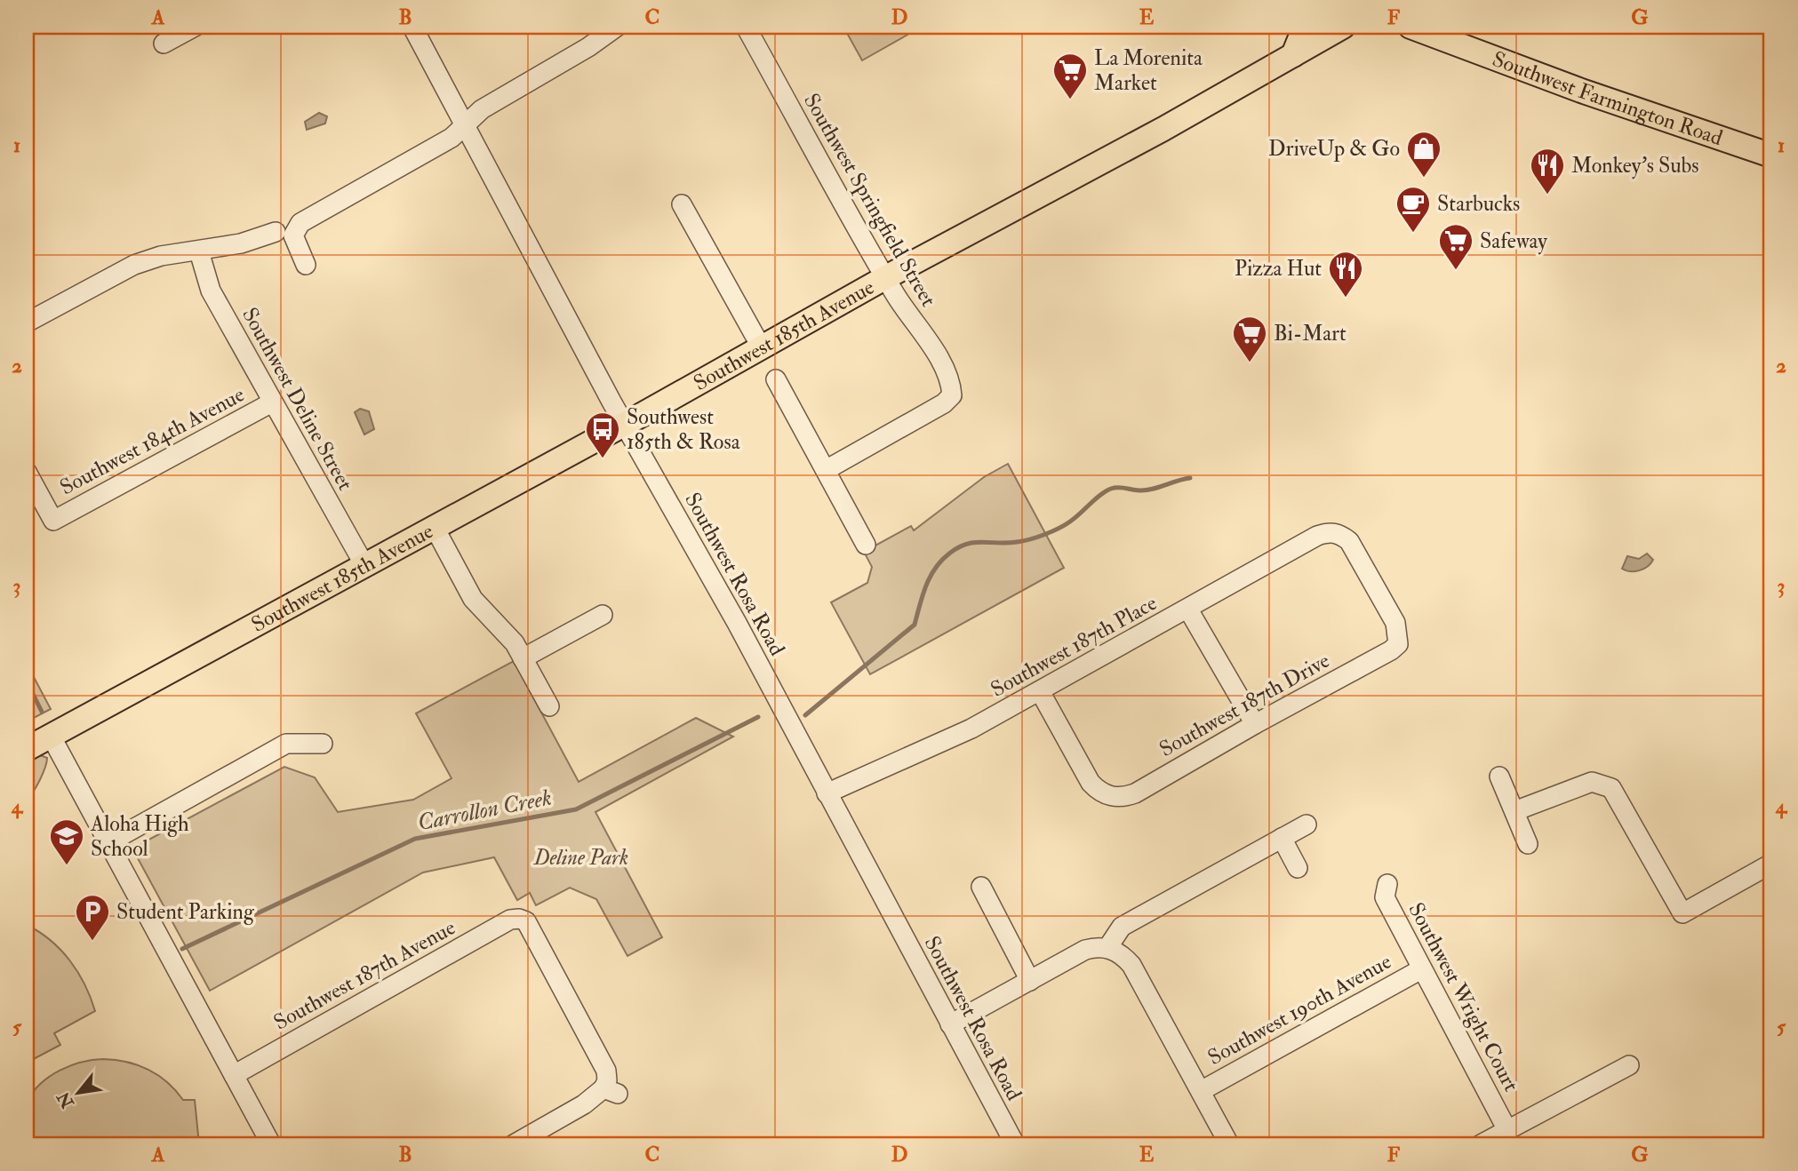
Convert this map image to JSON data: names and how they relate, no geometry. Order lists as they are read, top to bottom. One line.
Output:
{"streets":{"main road":["Southwest Farmington Road","Southwest 185th Avenue"],"street":["Southwest Springfield Street","Southwest Deline Street","Southwest 184th Avenue","Southwest Rosa Road","Southwest 187th Place","Southwest 187th Drive","Southwest 187th Avenue","Southwest Wright Court","Southwest 190th Avenue"]},"crossings":[["Southwest Springfield Street","Southwest 185th Avenue"],["Southwest 185th Avenue","Southwest Deline Street"],["Southwest 185th Avenue","Southwest Rosa Road"],["Southwest Deline Street","Southwest 184th Avenue"],["Southwest Rosa Road","Southwest 187th Place"],["Southwest 187th Place","Southwest 187th Drive"],["Southwest Wright Court","Southwest 190th Avenue"]],"water":["Carrollon Creek"],"parks":["Deline Park"],"places":{"supermarket":["La Morenita Market","Safeway","Bi-Mart"],"shop":["DriveUp & Go"],"restaurant":["Monkey's Subs","Pizza Hut"],"cafe":["Starbucks"],"bus stop":["Southwest 185th & Rosa"],"school or university":["Aloha High School"],"parking":["Student Parking"]},"north":"bottom left","grid":{"columns":["A","B","C","D","E","F","G"],"rows":["1","2","3","4","5"]}}
